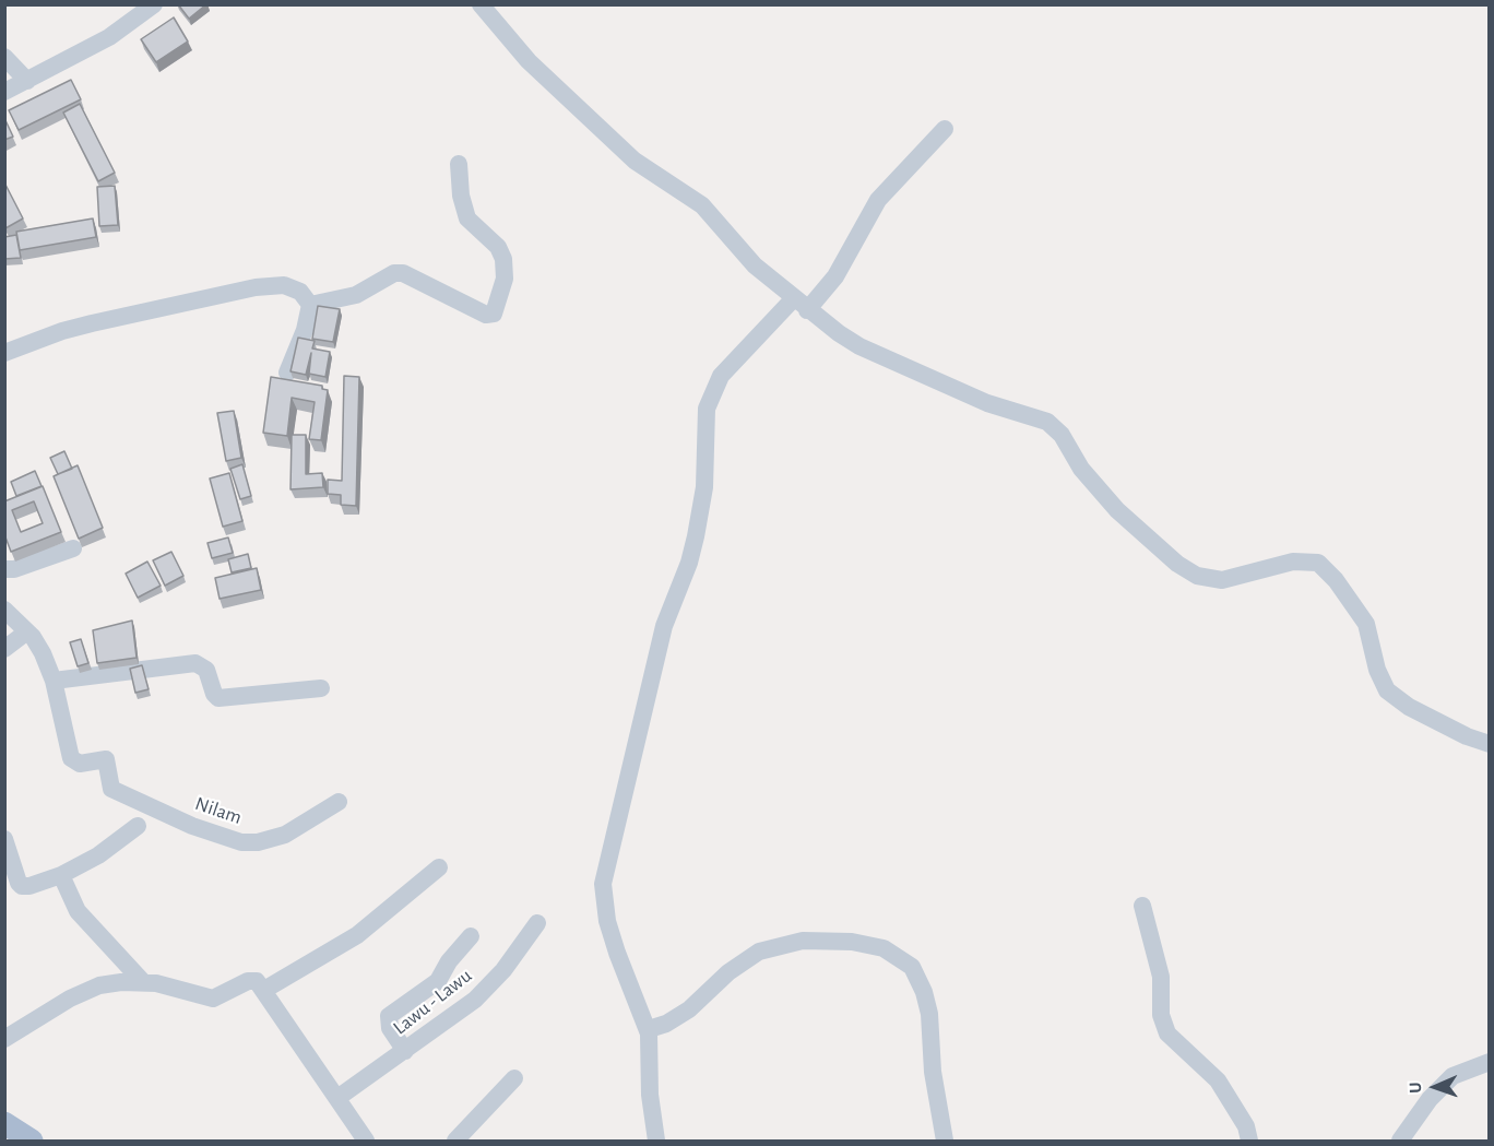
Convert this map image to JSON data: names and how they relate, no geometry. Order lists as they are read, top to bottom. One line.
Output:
{"streets":{"street":["Nilam","Lawu - Lawu"]},"north":"left"}
